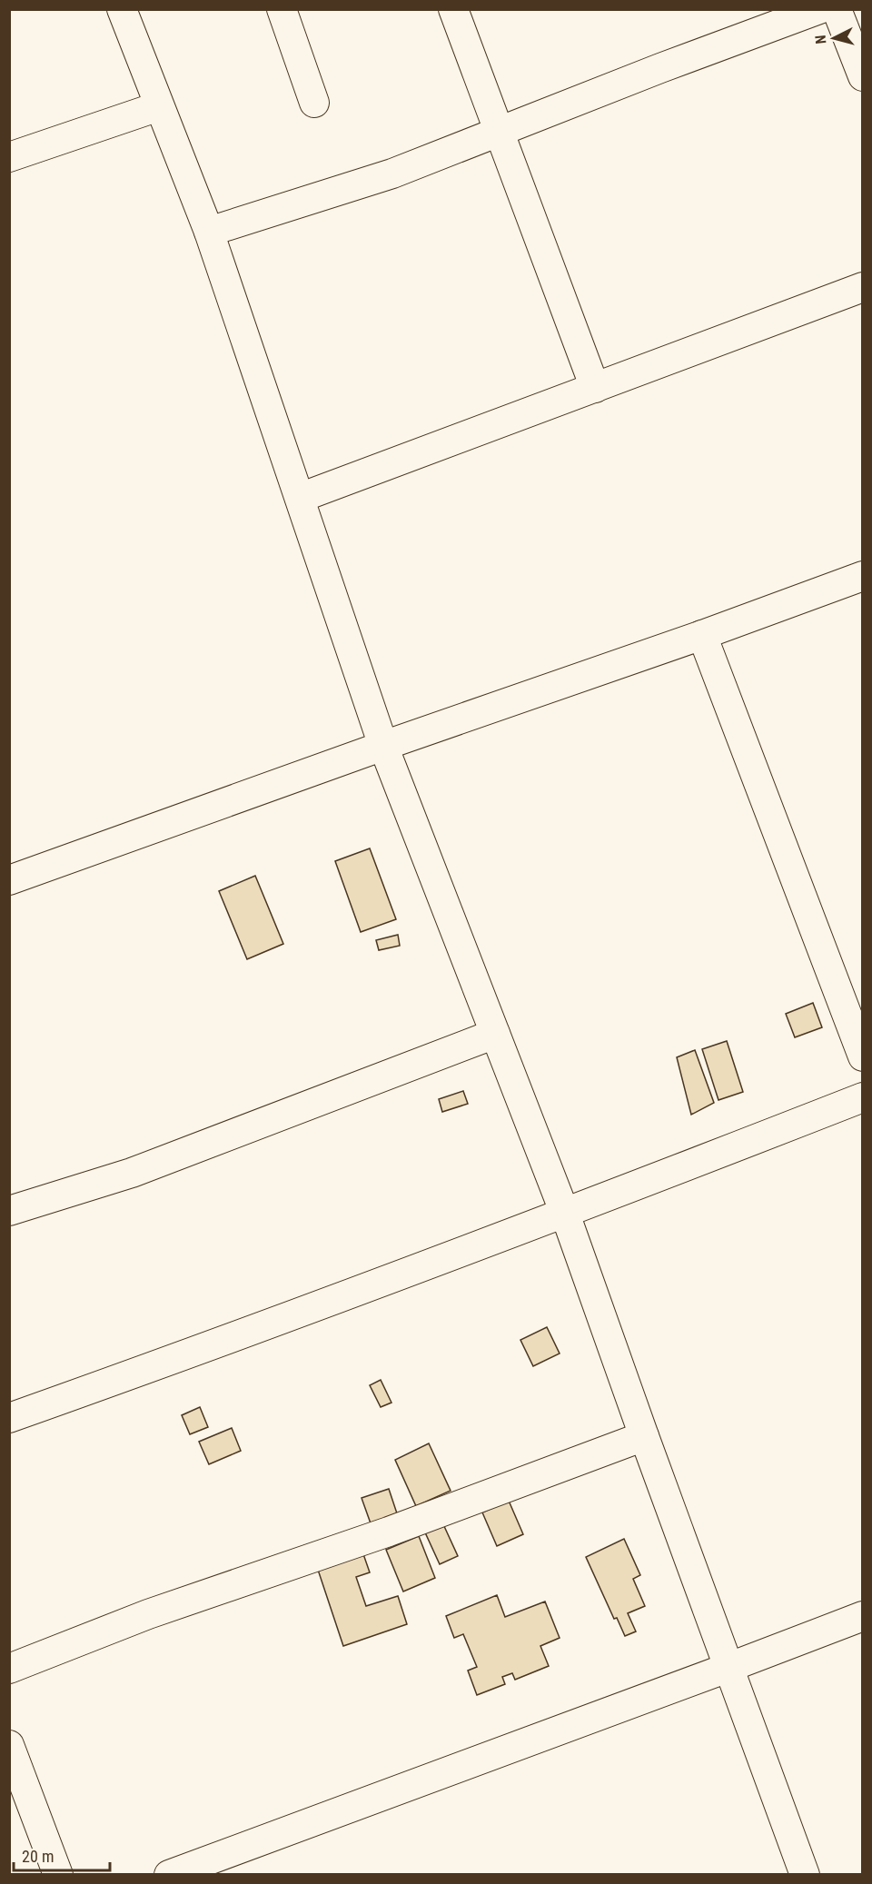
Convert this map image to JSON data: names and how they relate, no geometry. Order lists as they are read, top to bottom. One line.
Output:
{"scale_bar":"20 m","north":"left"}
